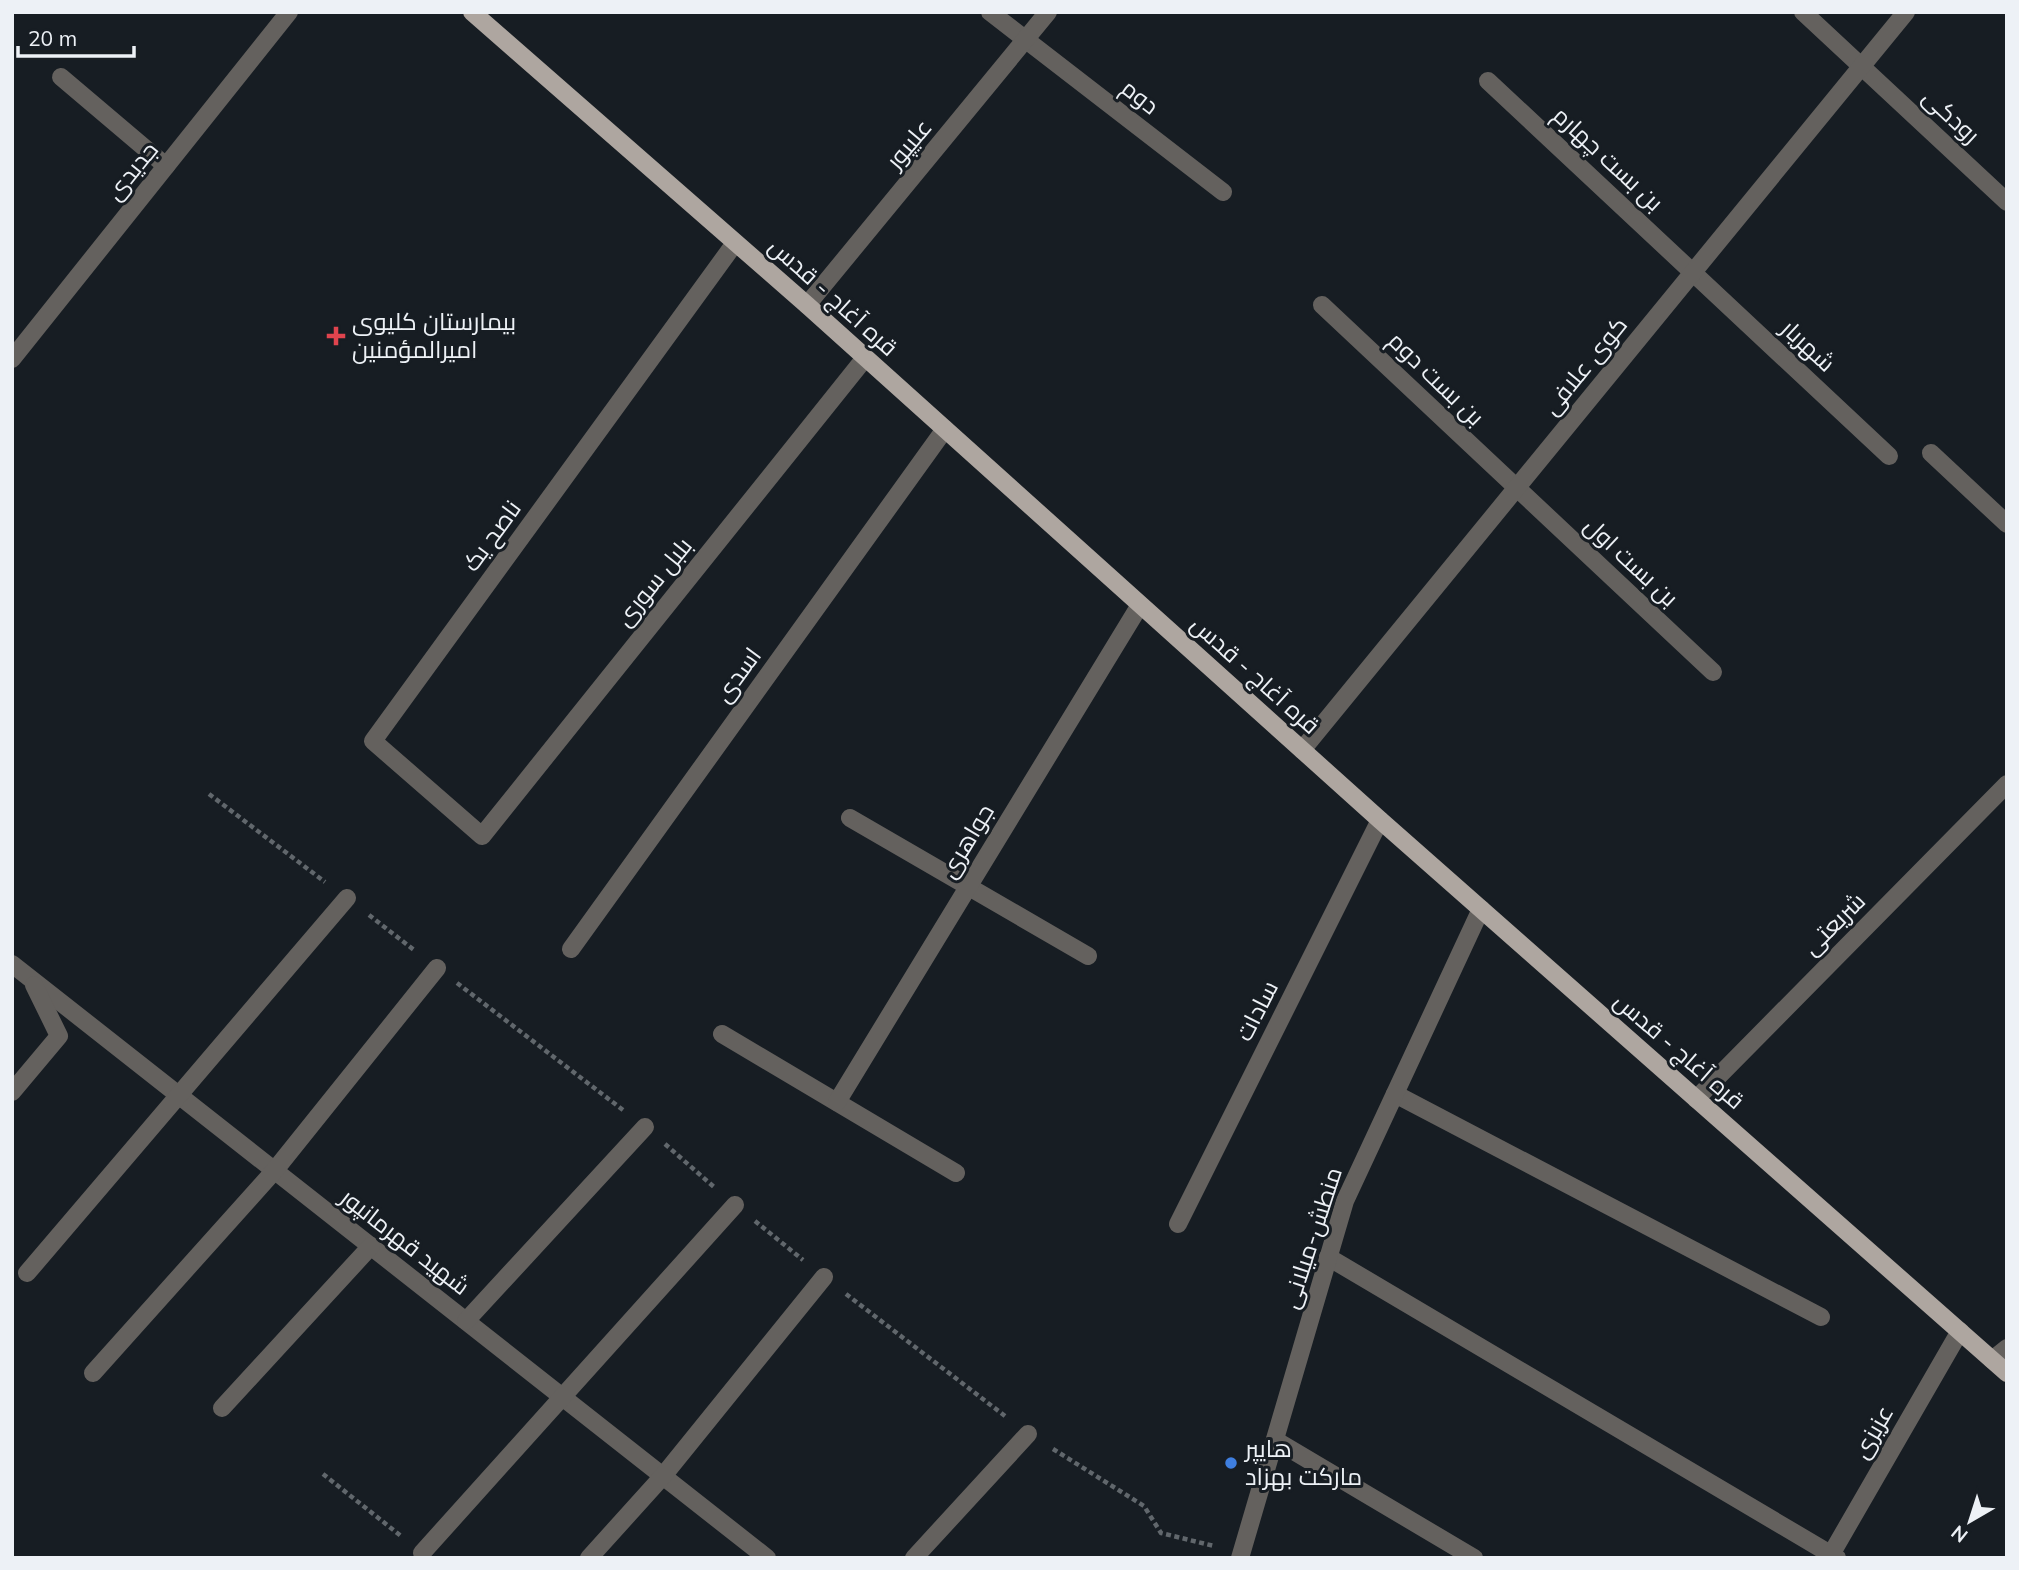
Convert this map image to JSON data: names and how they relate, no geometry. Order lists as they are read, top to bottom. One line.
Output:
{"streets":{"main road":["قره آغاج - قدس"],"street":["دوم","رودکی","علیپور","بن بست چهارم","جدیدی","شهریار","کوی علافی","بن بست دوم","ناصح یک","بن بست اول","بلبل سوری","اسدی","جواهری","شریعتی","سادات","منطش-میلانی","شهید قهرمانپور","عزیزی"]},"crossings":[["دوم","علیپور"],["رودکی","کوی علافی"],["علیپور","قره آغاج - قدس"],["بن بست چهارم","شهریار"],["بن بست چهارم","کوی علافی"],["قره آغاج - قدس","کوی علافی"],["قره آغاج - قدس","ناصح یک"],["قره آغاج - قدس","بلبل سوری"],["قره آغاج - قدس","اسدی"],["قره آغاج - قدس","جواهری"],["قره آغاج - قدس","شریعتی"],["قره آغاج - قدس","سادات"],["قره آغاج - قدس","منطش-میلانی"],["قره آغاج - قدس","عزیزی"],["شهریار","کوی علافی"],["کوی علافی","بن بست دوم"],["کوی علافی","بن بست اول"],["بن بست دوم","بن بست اول"],["ناصح یک","بلبل سوری"]],"places":{"health":["بیمارستان کلیوی امیرالمؤمنین"],"other":["هایپر مارکت بهزاد"]},"scale_bar":"20 m","north":"bottom left"}
